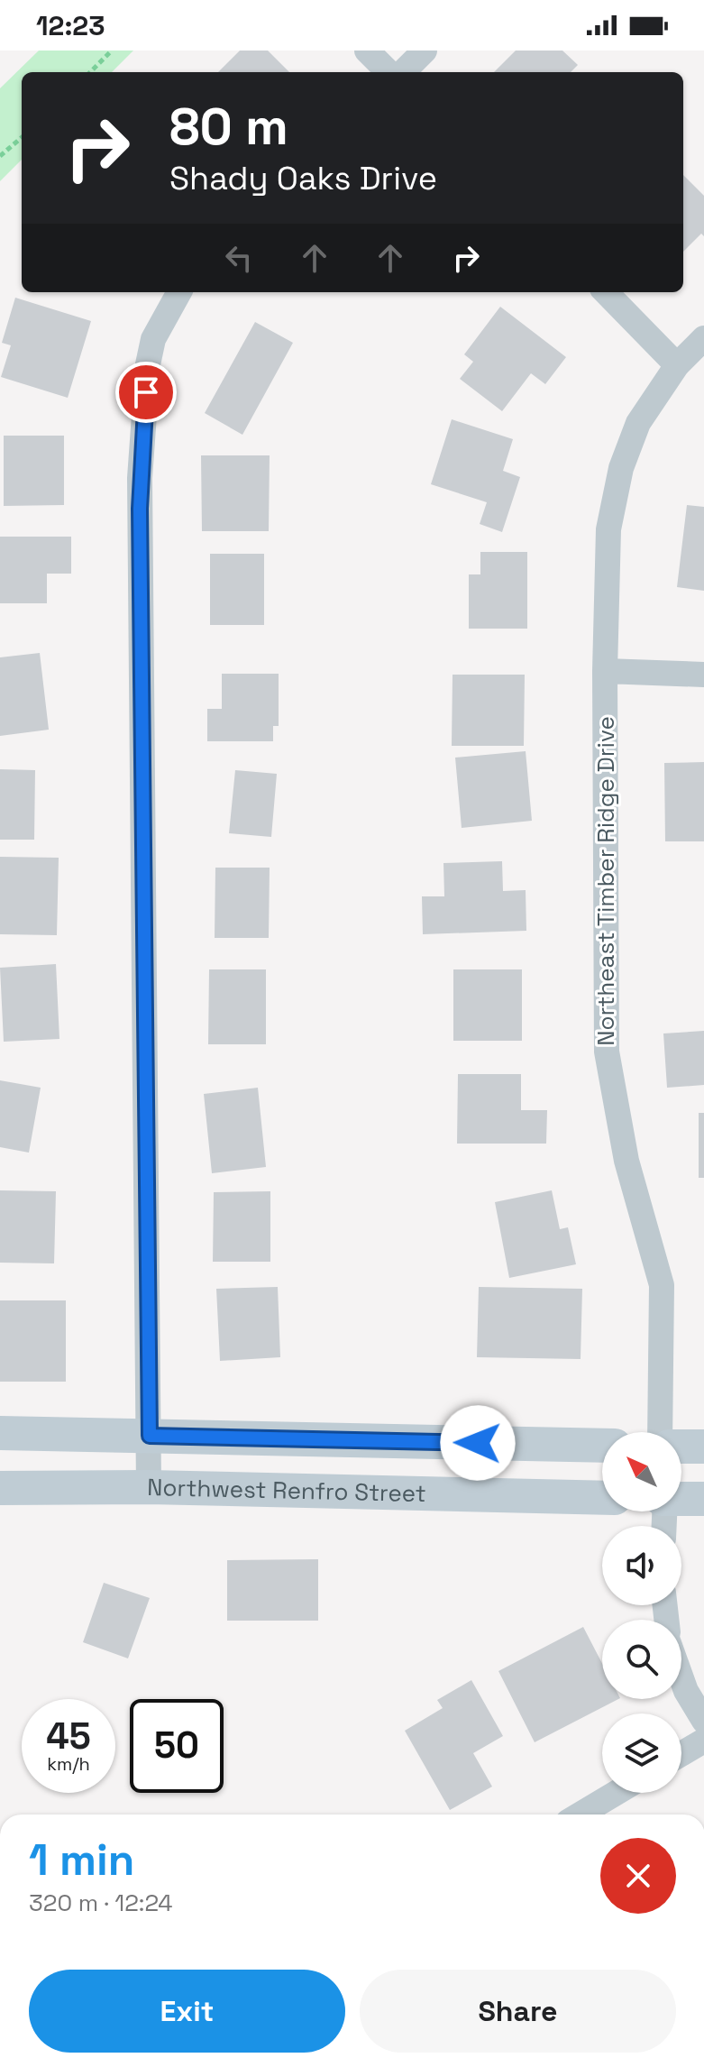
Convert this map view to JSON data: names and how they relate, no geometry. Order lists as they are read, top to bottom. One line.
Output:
{"streets":{"main road":["Northwest Renfro Street"],"street":["Northeast Timber Ridge Drive"]},"north":"top left","page":{"status":"12:23","turn":["80 m","Shady Oaks Drive"],"speed":"45 km/h","limit":"50","heading":["1 min","320 m · 12:24"],"buttons":["Exit","Share"]}}
